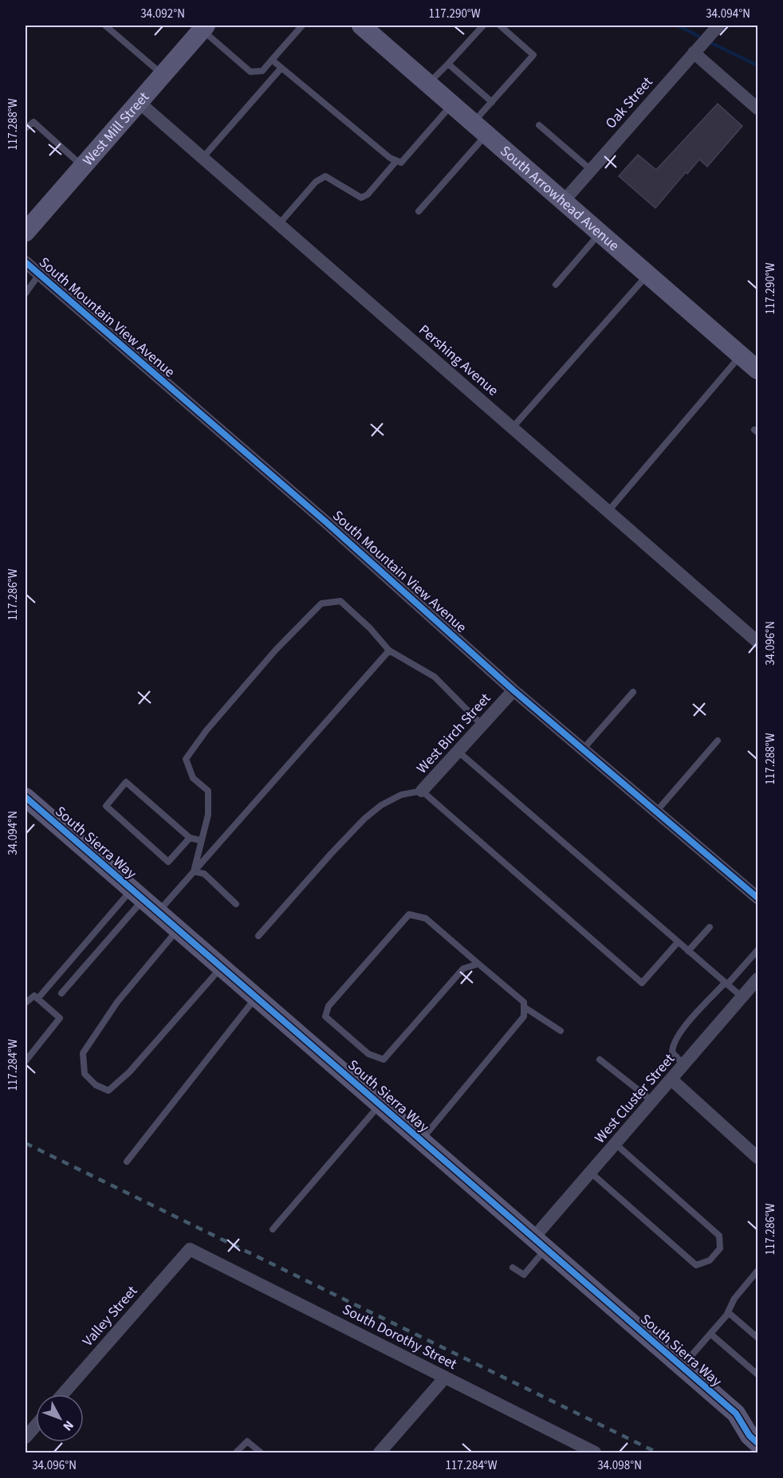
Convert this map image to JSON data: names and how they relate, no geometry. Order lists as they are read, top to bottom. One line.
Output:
{"streets":{"street":["Oak Street","West Mill Street","South Arrowhead Avenue","South Mountain View Avenue","Pershing Avenue","West Birch Street","South Sierra Way","West Cluster Street","Valley Street","South Dorothy Street"]},"crossings":[["Oak Street","South Arrowhead Avenue"],["West Mill Street","Pershing Avenue"],["South Mountain View Avenue","West Birch Street"],["South Sierra Way","West Cluster Street"],["Valley Street","South Dorothy Street"]],"north":"bottom right","coordinates":["34.092°N","117.290°W","34.094°N","117.288°W","117.286°W","34.096°N","117.284°W","34.098°N"]}
